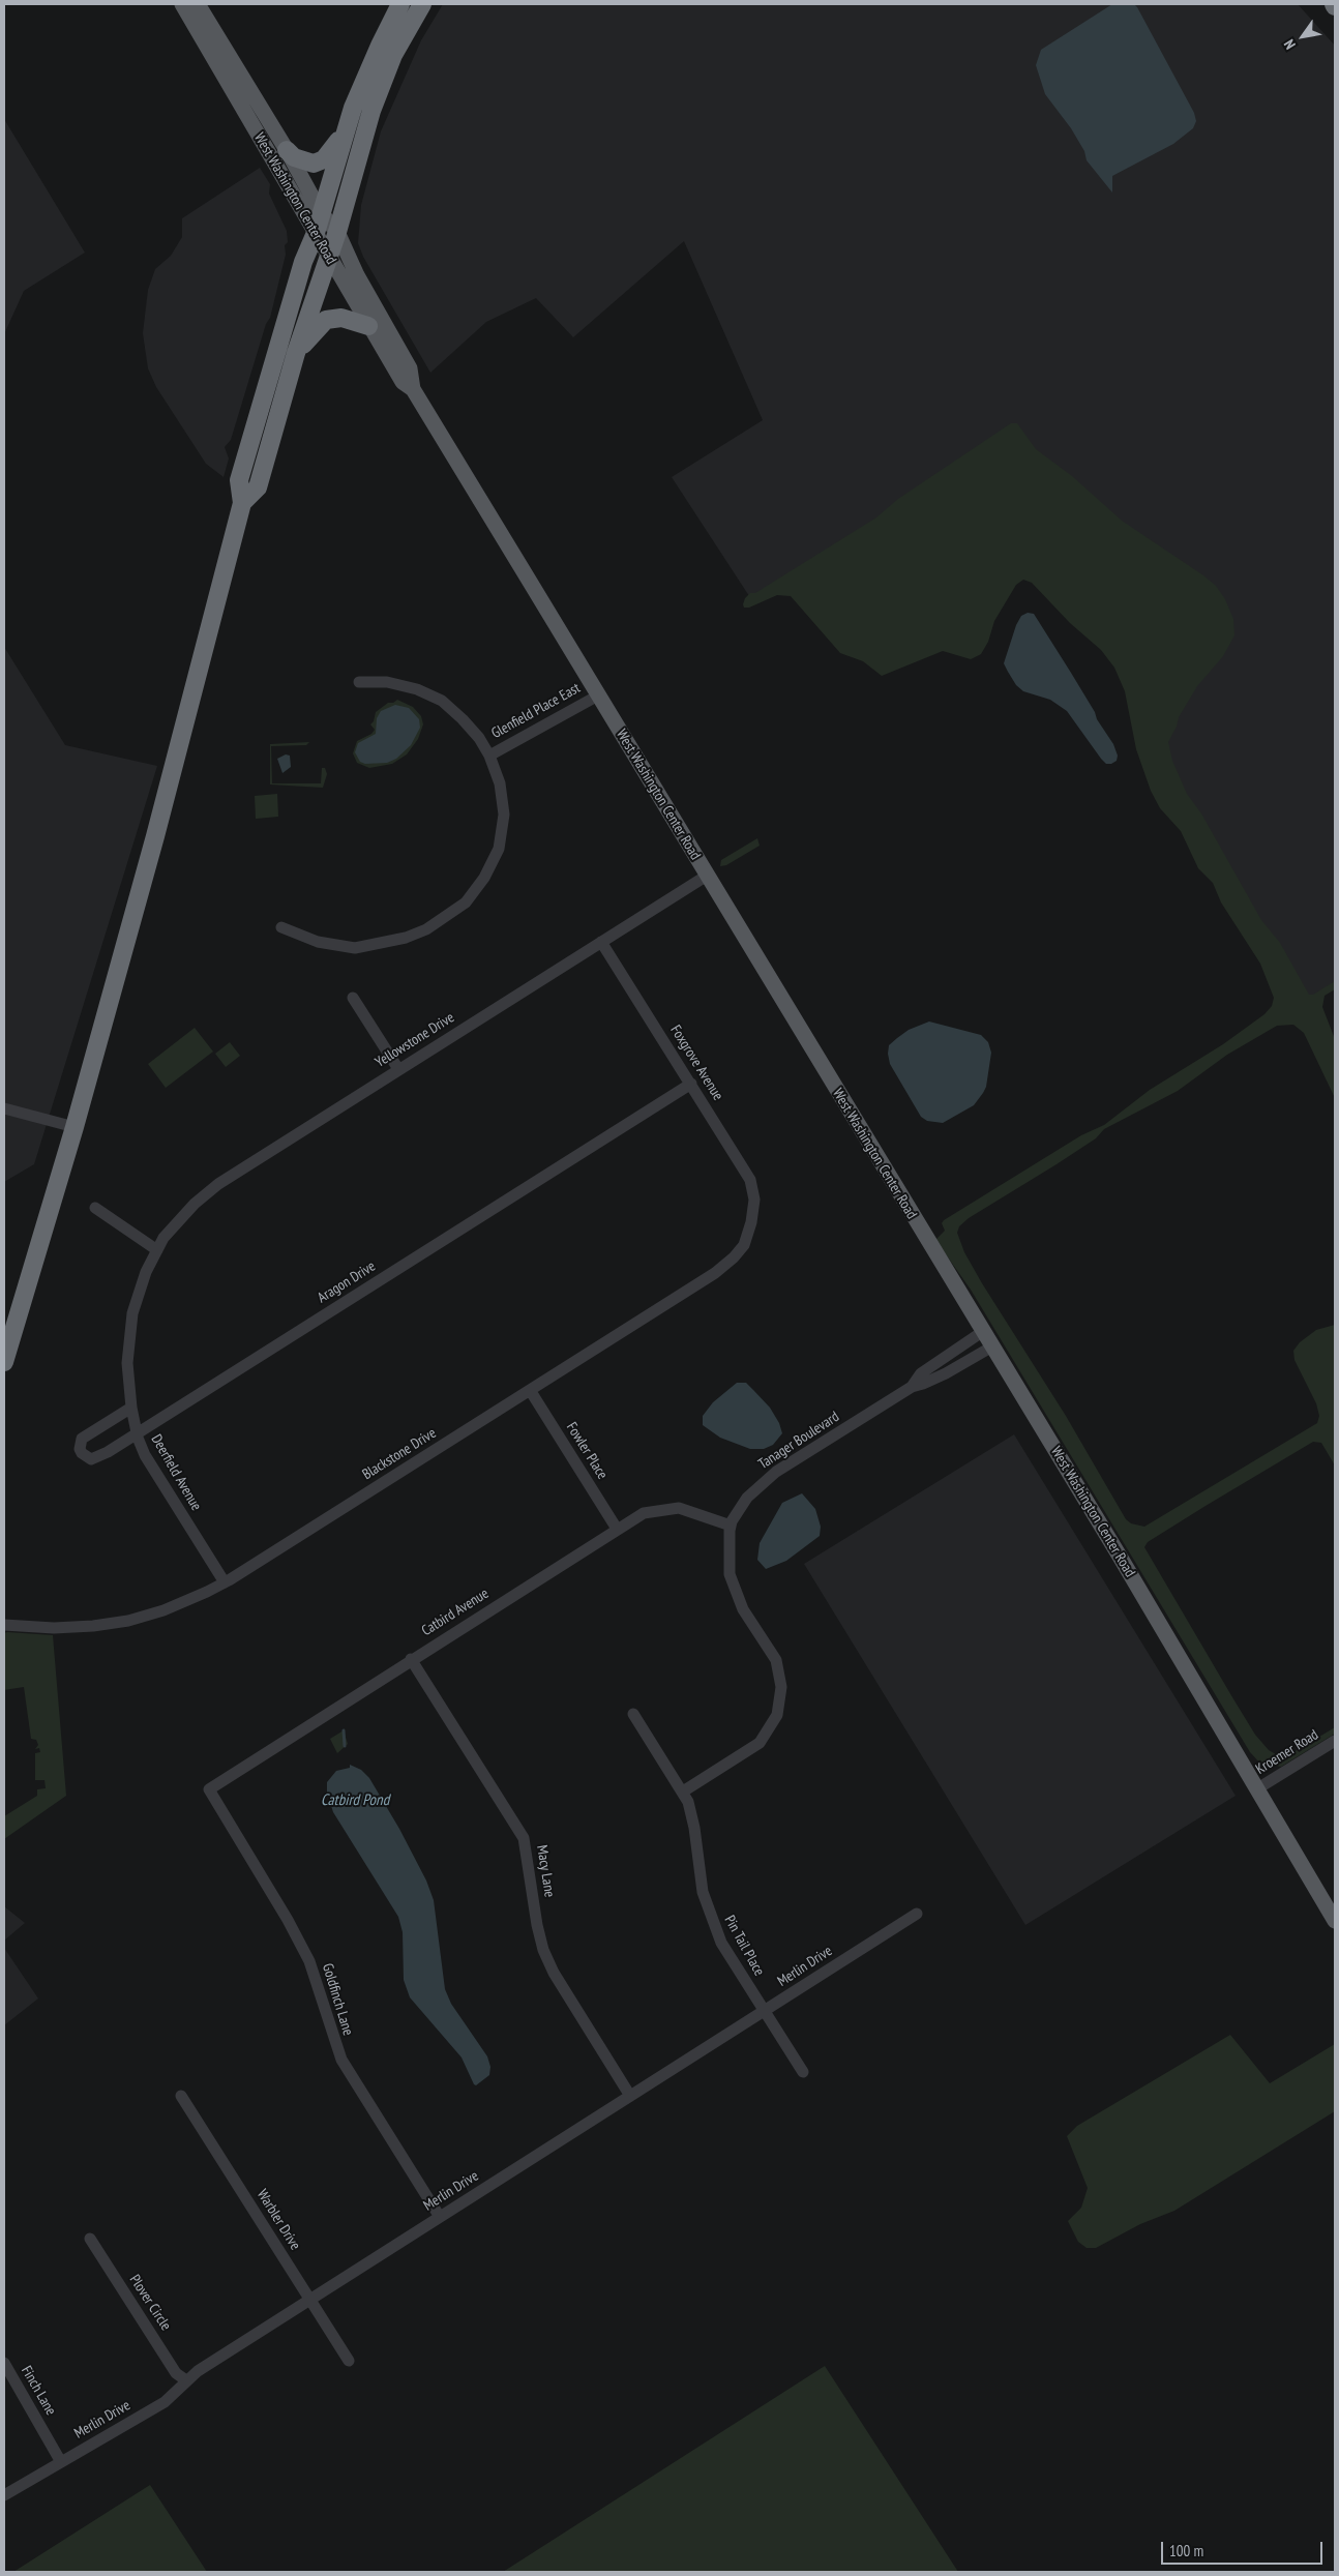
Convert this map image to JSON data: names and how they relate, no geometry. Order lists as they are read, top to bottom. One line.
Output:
{"streets":{"main road":["West Washington Center Road"],"street":["Glenfield Place East","Yellowstone Drive","Foxgrove Avenue","Aragon Drive","Tanager Boulevard","Fowler Place","Blackstone Drive","Deerfield Avenue","Catbird Avenue","Kroemer Road","Macy Lane","Pin Tail Place","Merlin Drive","Goldfinch Lane","Warbler Drive","Plover Circle","Finch Lane"]},"crossings":[["West Washington Center Road","Glenfield Place East"],["West Washington Center Road","Yellowstone Drive"],["West Washington Center Road","Tanager Boulevard"],["West Washington Center Road","Kroemer Road"],["Yellowstone Drive","Foxgrove Avenue"],["Yellowstone Drive","Deerfield Avenue"],["Foxgrove Avenue","Aragon Drive"],["Foxgrove Avenue","Blackstone Drive"],["Aragon Drive","Deerfield Avenue"],["Tanager Boulevard","Catbird Avenue"],["Tanager Boulevard","Pin Tail Place"],["Fowler Place","Blackstone Drive"],["Fowler Place","Catbird Avenue"],["Blackstone Drive","Deerfield Avenue"],["Catbird Avenue","Macy Lane"],["Catbird Avenue","Goldfinch Lane"],["Macy Lane","Merlin Drive"],["Pin Tail Place","Merlin Drive"],["Merlin Drive","Goldfinch Lane"],["Merlin Drive","Warbler Drive"],["Merlin Drive","Plover Circle"],["Merlin Drive","Finch Lane"]],"water":["Catbird Pond"],"scale_bar":"100 m","north":"bottom left"}
